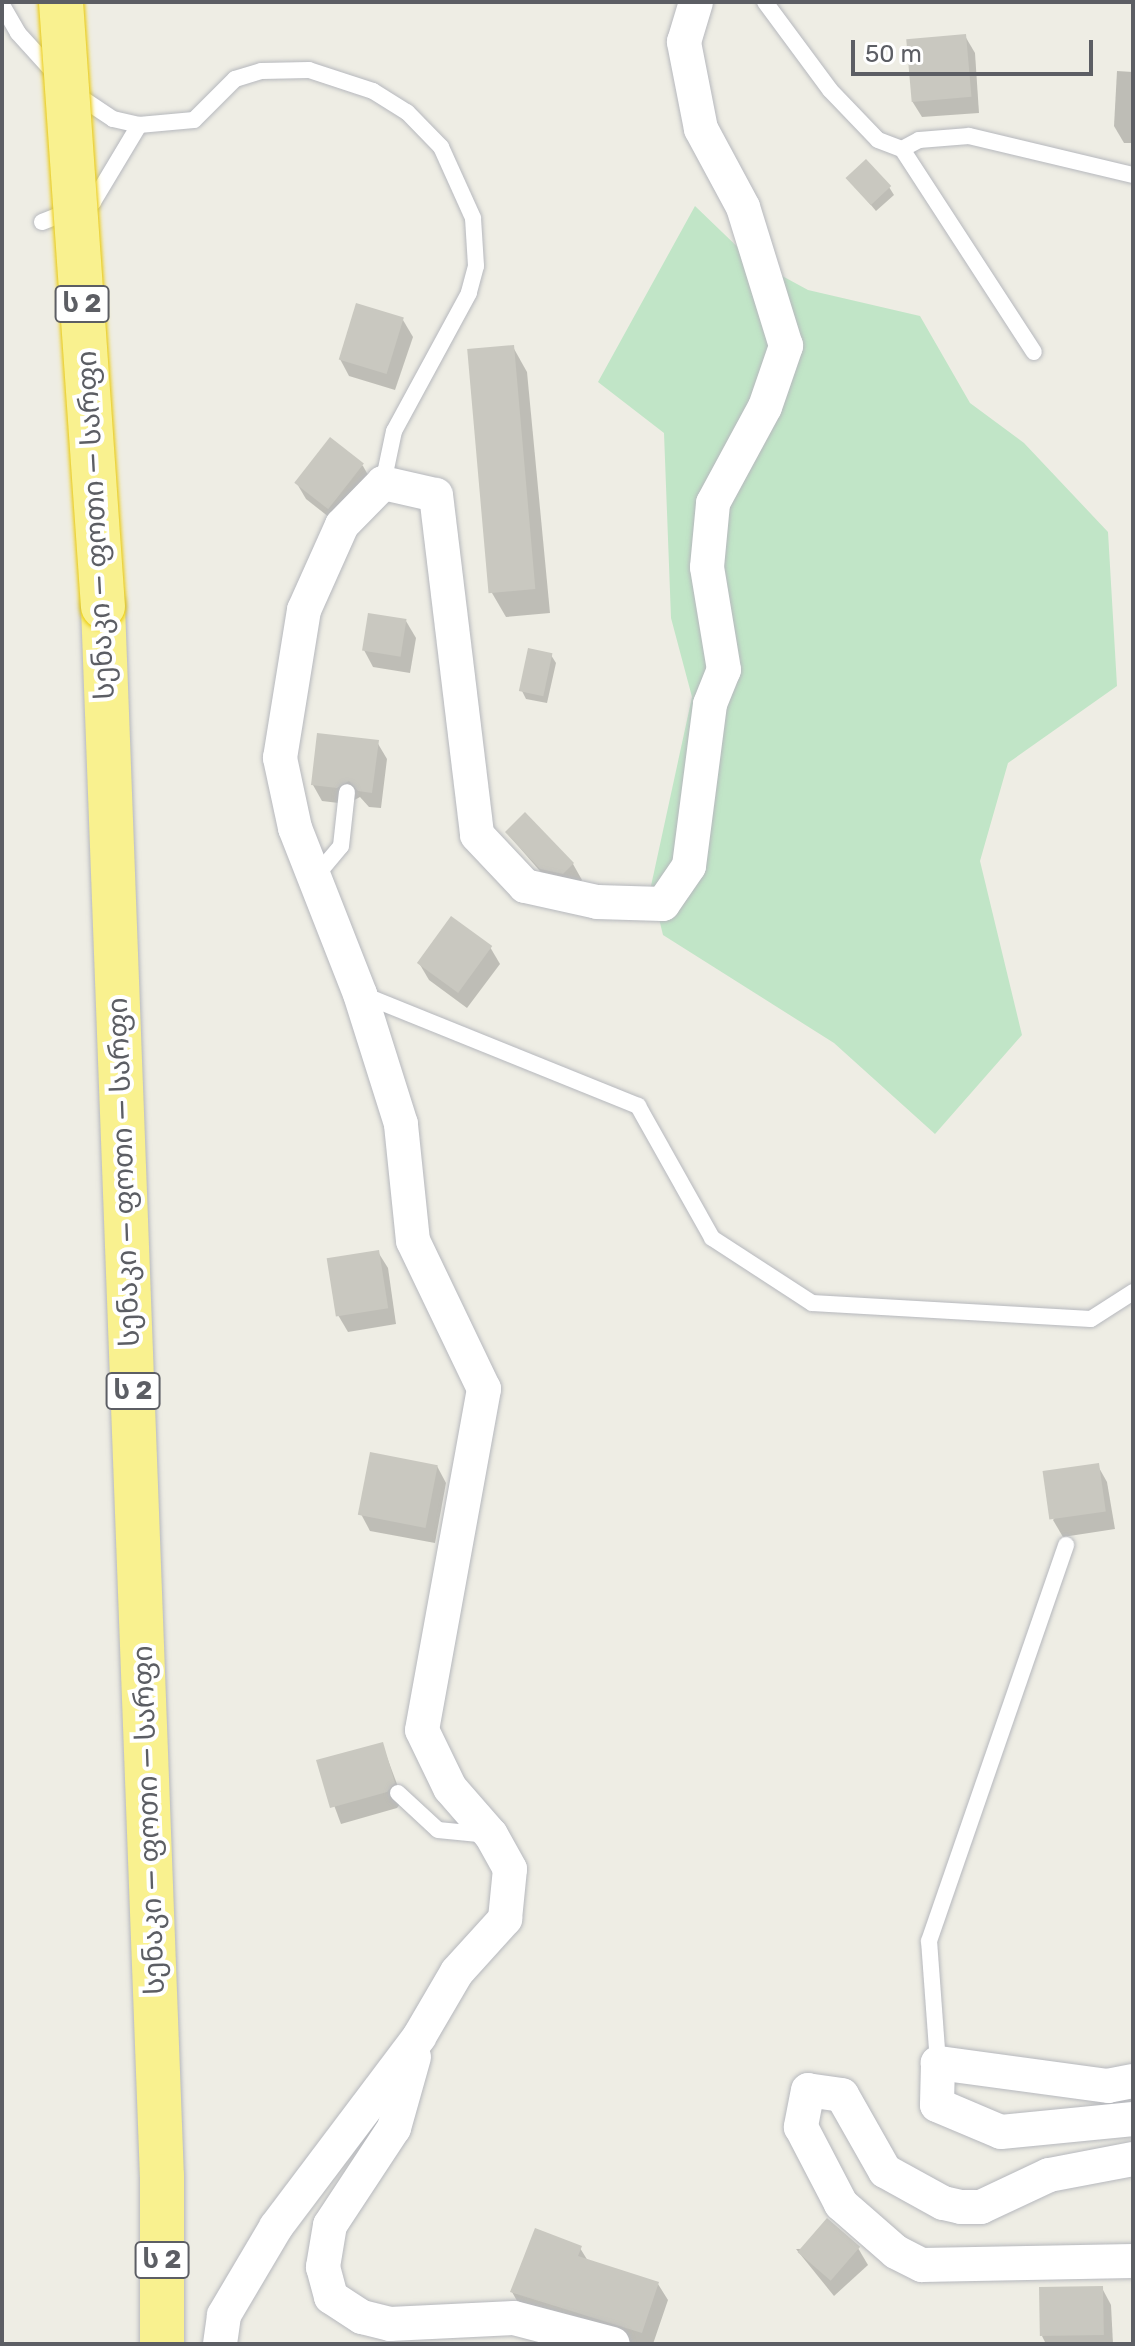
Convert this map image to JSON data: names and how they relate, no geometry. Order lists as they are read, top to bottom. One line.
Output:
{"streets":{"highway":["ს 2","სენაკი — ფოთი — სარფი"]},"scale_bar":"50 m"}
